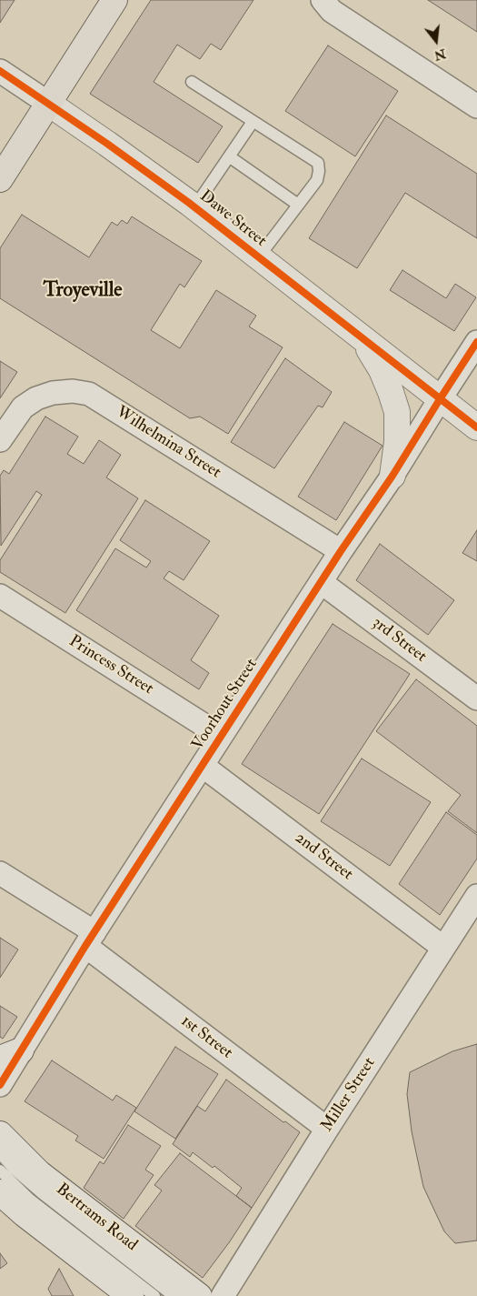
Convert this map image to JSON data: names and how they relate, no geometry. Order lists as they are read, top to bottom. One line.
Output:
{"streets":{"street":["Dawe Street","Wilhelmina Street","3rd Street","Princess Street","Voorhout Street","2nd Street","1st Street","Miller Street","Bertrams Road"]},"crossings":[["Dawe Street","Voorhout Street"],["Wilhelmina Street","Voorhout Street"],["3rd Street","Voorhout Street"],["Princess Street","Voorhout Street"],["Voorhout Street","2nd Street"],["Voorhout Street","1st Street"],["2nd Street","Miller Street"],["1st Street","Miller Street"]],"districts":["Troyeville"],"north":"bottom"}
